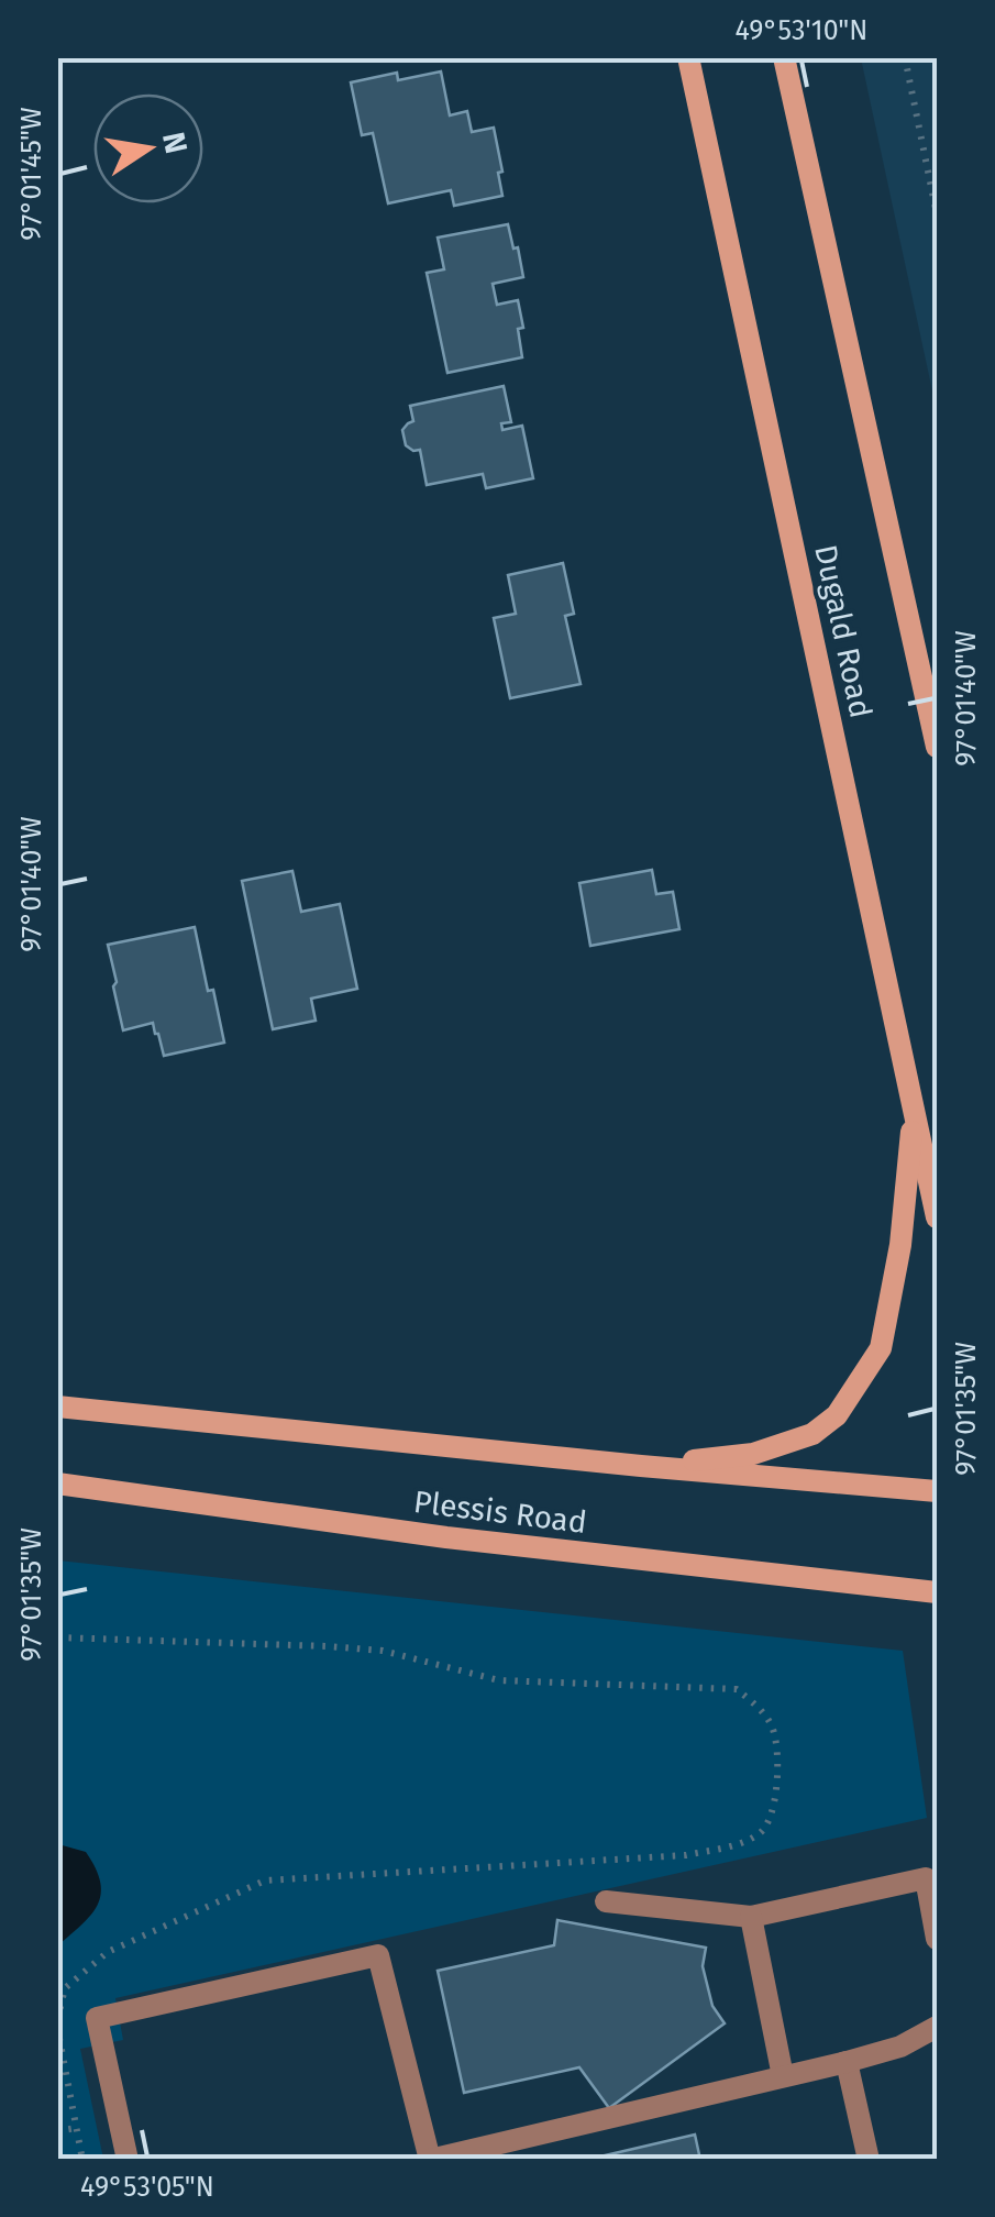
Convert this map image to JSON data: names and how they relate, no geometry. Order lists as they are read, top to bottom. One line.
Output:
{"streets":{"main road":["Dugald Road","Plessis Road"]},"north":"right","coordinates":["49°53'10\"N","97°01'45\"W","97°01'40\"W","97°01'35\"W","49°53'05\"N"]}
